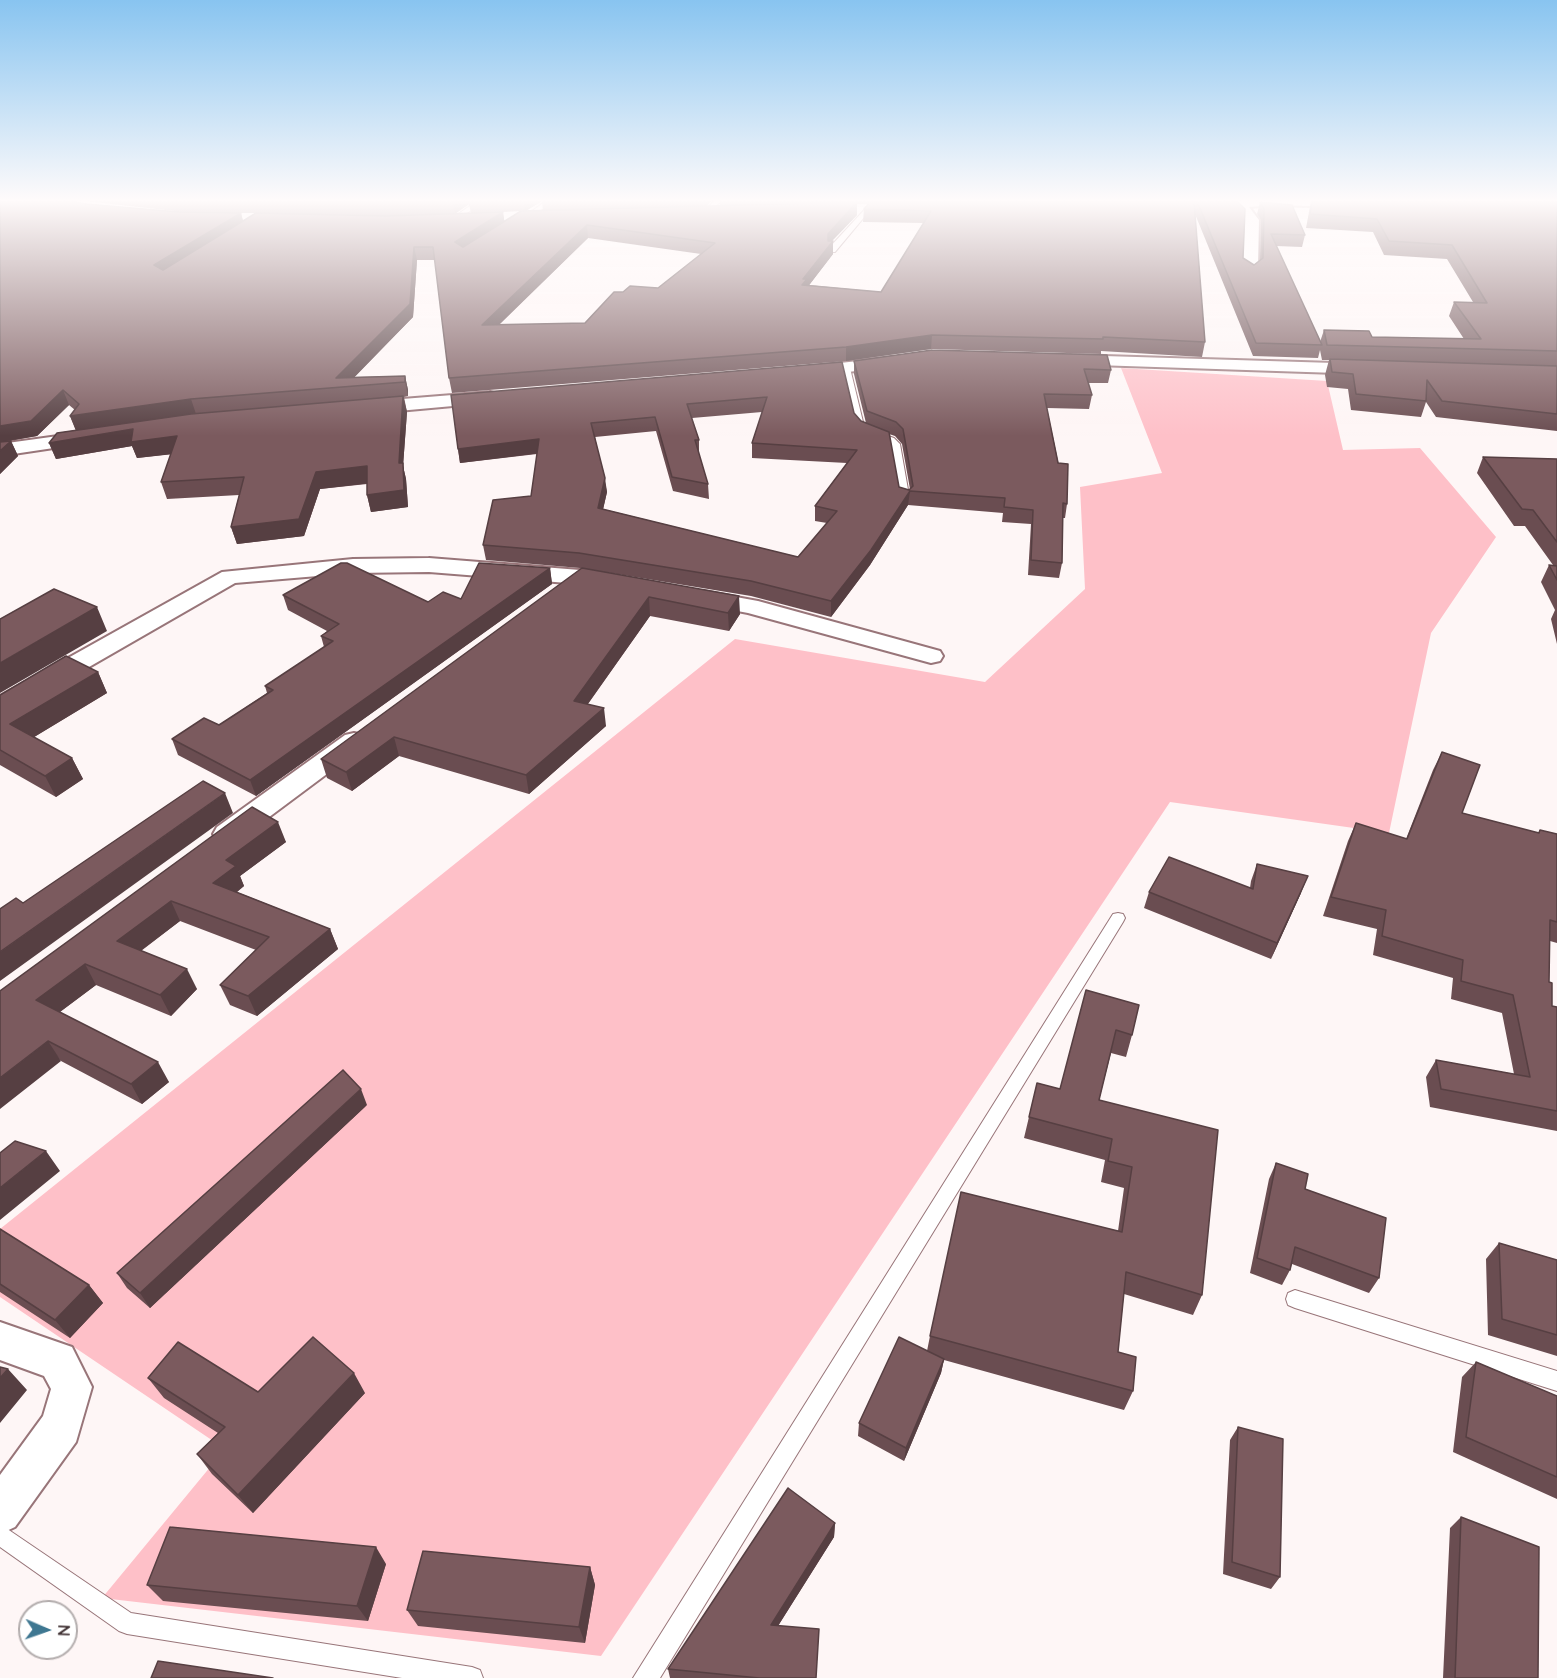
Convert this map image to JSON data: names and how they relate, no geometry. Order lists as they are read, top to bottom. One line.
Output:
{"north":"right"}
